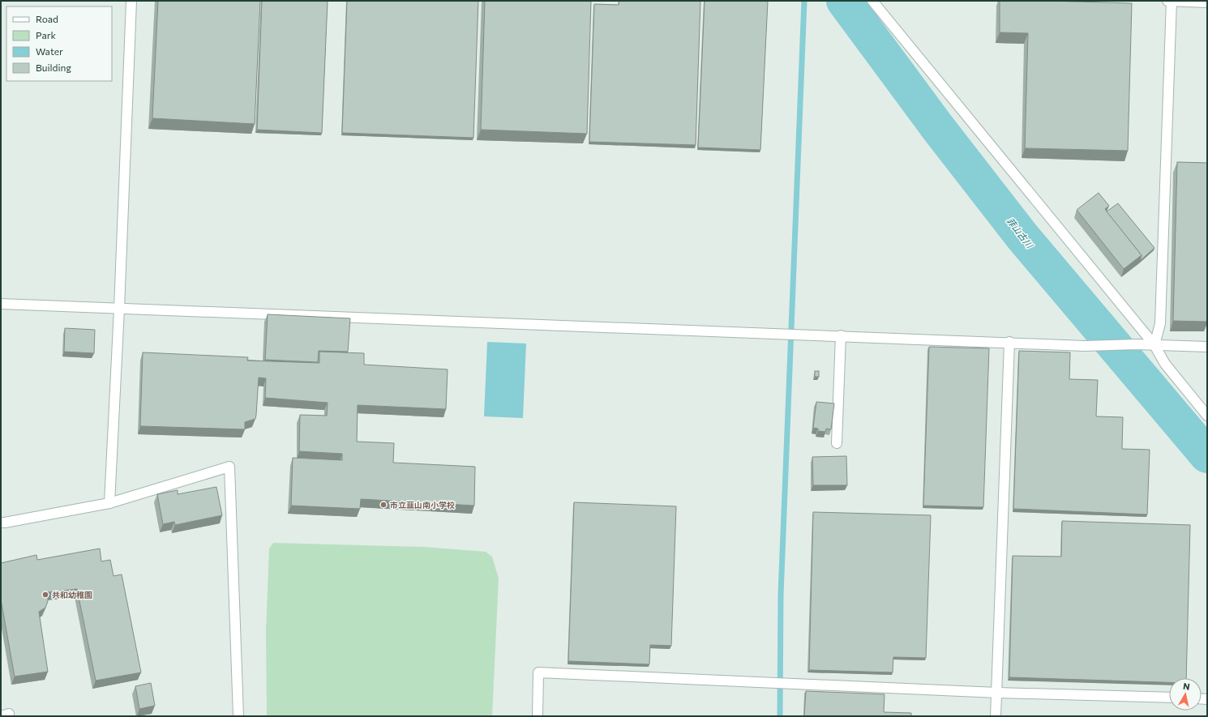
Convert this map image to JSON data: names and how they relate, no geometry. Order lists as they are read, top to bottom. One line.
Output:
{"water":["菲山古川"],"places":["市立韮山南小学校","共和幼稚園"],"legend":["Road","Park","Water","Building"],"north":"top"}
